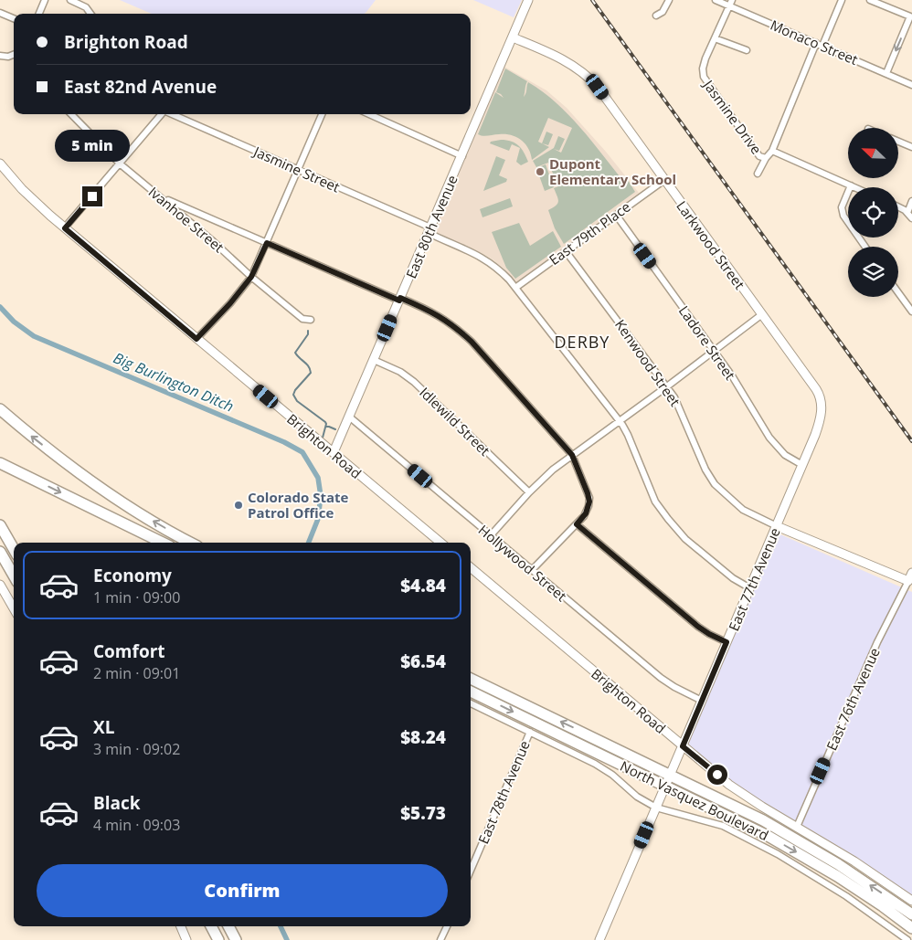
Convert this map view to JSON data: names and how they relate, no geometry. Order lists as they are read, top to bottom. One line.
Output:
{"streets":{"highway":["North Vasquez Boulevard"],"street":["Monaco Street","Jasmine Drive","Jasmine Street","Ivanhoe Street","East 80th Avenue","East 79th Place","Larkwood Street","Ladore Street","Kenwood Street","Idlewild Street","Brighton Road","Hollywood Street","East 77th Avenue","East 76th Avenue","East 78th Avenue"]},"crossings":[["Jasmine Street","East 80th Avenue"],["Jasmine Street","East 79th Place"],["Jasmine Street","East 77th Avenue"],["East 80th Avenue","Larkwood Street"],["East 80th Avenue","Idlewild Street"],["East 80th Avenue","Brighton Road"],["East 80th Avenue","Hollywood Street"],["East 79th Place","Larkwood Street"],["East 79th Place","Ladore Street"],["East 79th Place","Kenwood Street"],["Larkwood Street","East 77th Avenue"],["Ladore Street","East 77th Avenue"],["Kenwood Street","East 77th Avenue"],["Kenwood Street","East 76th Avenue"],["Brighton Road","East 77th Avenue"],["Brighton Road","East 76th Avenue"],["Hollywood Street","East 77th Avenue"],["East 77th Avenue","North Vasquez Boulevard"]],"districts":["DERBY"],"water":["Big Burlington Ditch"],"places":["Dupont Elementary School","Colorado State Patrol Office"],"north":"top left","page":{"banner":["Brighton Road","East 82nd Avenue"],"bubble":"5 min","list":[{"name":"Economy","note":"1 min · 09:00","value":"$4.84"},{"name":"Comfort","note":"2 min · 09:01","value":"$6.54"},{"name":"XL","note":"3 min · 09:02","value":"$8.24"},{"name":"Black","note":"4 min · 09:03","value":"$5.73"}],"buttons":"Confirm"}}
